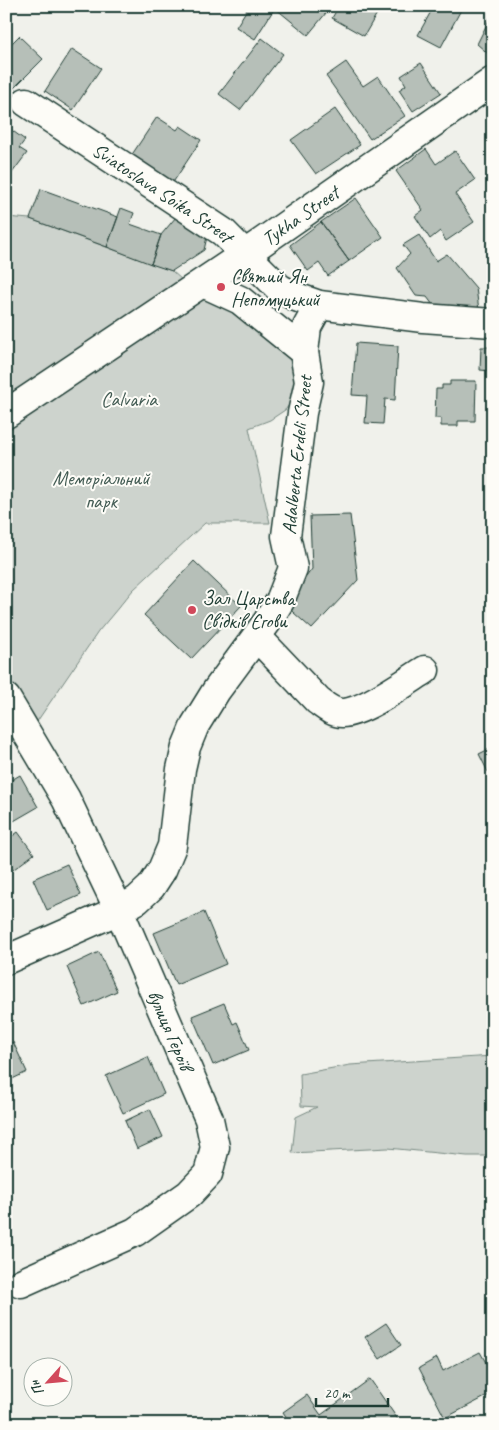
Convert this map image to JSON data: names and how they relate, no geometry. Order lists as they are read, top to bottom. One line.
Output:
{"streets":{"street":["Sviatoslava Soika Street","Tykha Street","Adalberta Erdeli Street","вулиця Героїв"]},"crossings":[["Sviatoslava Soika Street","Tykha Street"],["Sviatoslava Soika Street","Adalberta Erdeli Street"],["Adalberta Erdeli Street","вулиця Героїв"]],"parks":["Calvaria","Меморіальний парк"],"places":["Святий Ян Непомуцький","Зал Царства Свідків Єгови"],"scale_bar":"20 m","north":"bottom left"}
